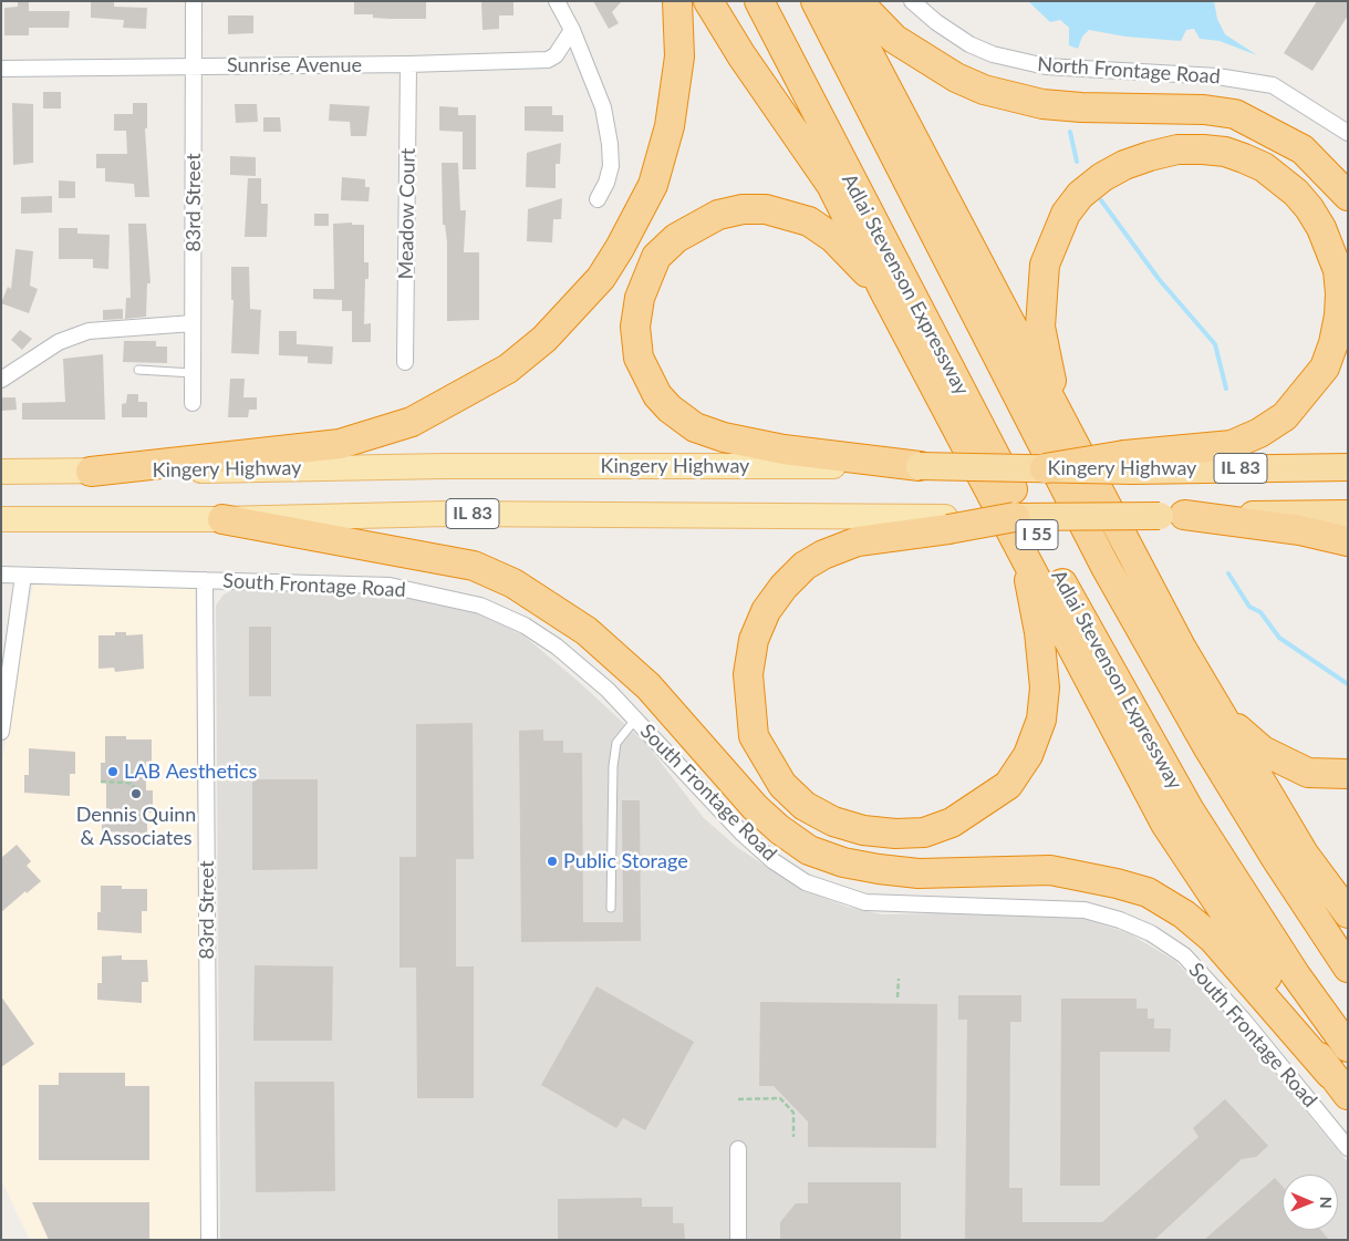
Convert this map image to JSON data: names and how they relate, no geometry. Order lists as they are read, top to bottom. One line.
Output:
{"streets":{"highway":["Adlai Stevenson Expressway","Kingery Highway","IL 83","I 55"],"street":["Sunrise Avenue","North Frontage Road","83rd Street","Meadow Court","South Frontage Road"]},"crossings":[["Sunrise Avenue","83rd Street"],["Sunrise Avenue","Meadow Court"],["83rd Street","South Frontage Road"]],"places":["LAB Aesthetics","Dennis Quinn & Associates","Public Storage"],"north":"right"}
